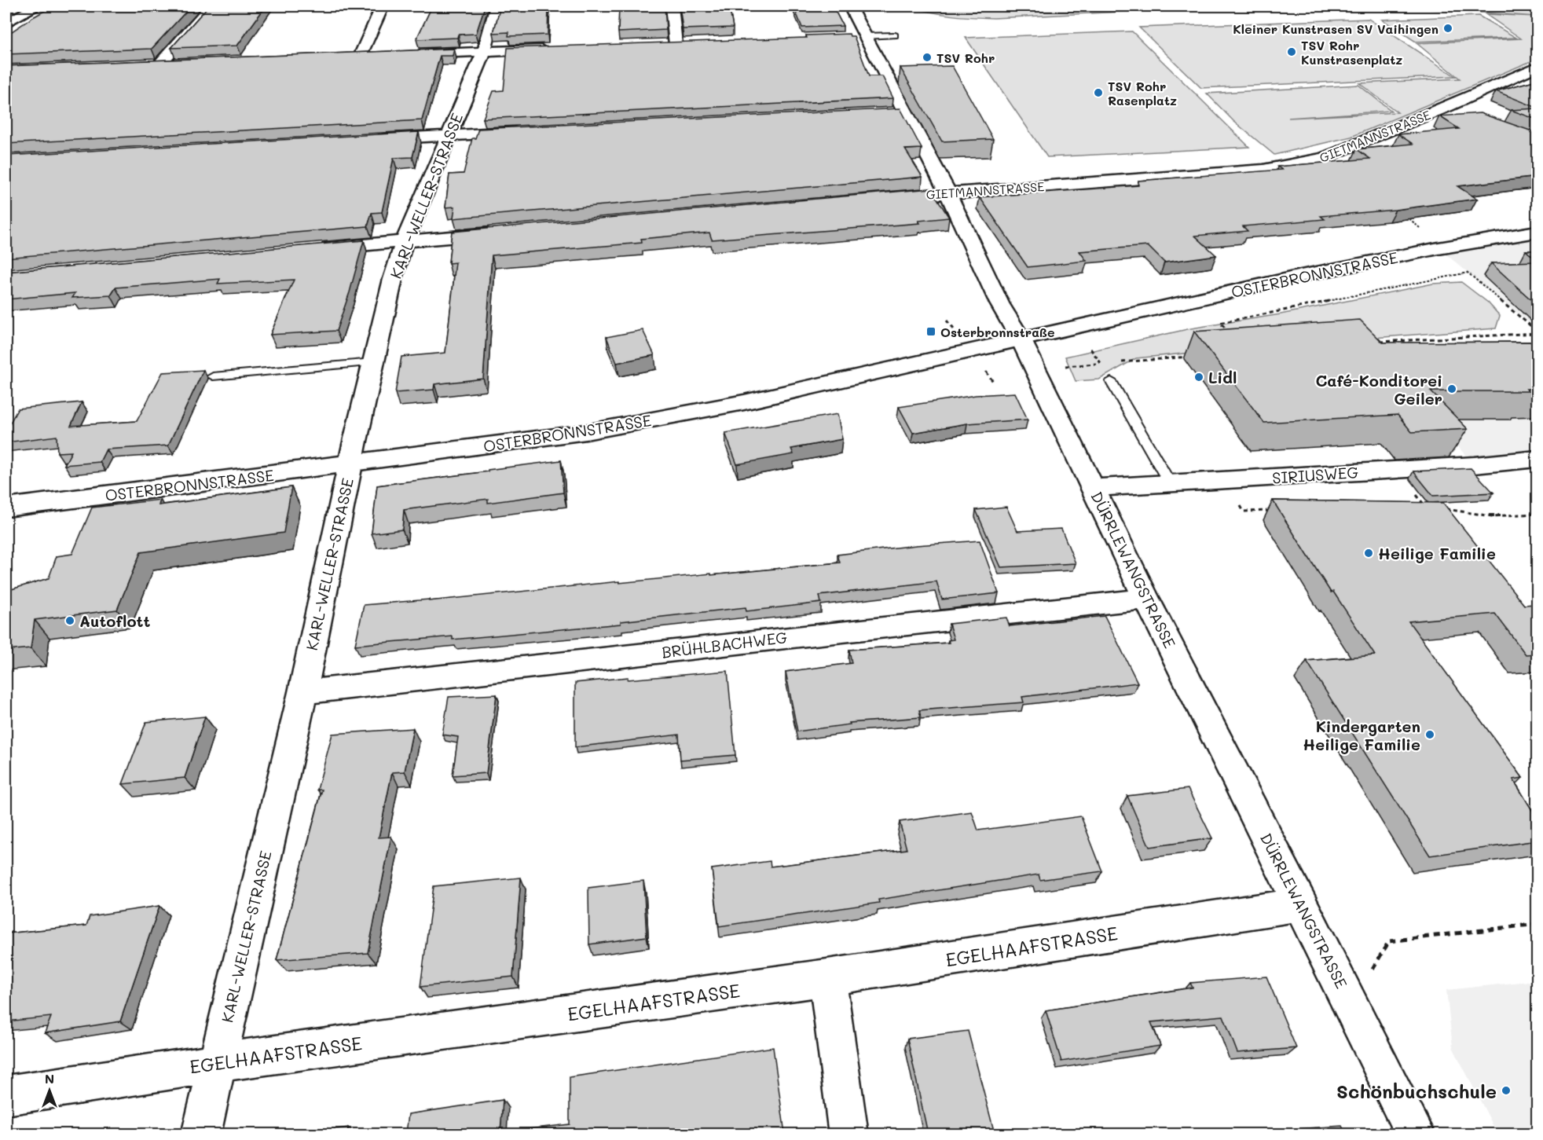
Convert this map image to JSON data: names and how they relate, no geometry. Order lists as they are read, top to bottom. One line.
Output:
{"streets":{"street":["GIETMANNSTRASSE","KARL-WELLER-STRASSE","OSTERBRONNSTRASSE","SIRIUSWEG","DÜRRLEWANGSTRASSE","BRÜHLBACHWEG","EGELHAAFSTRASSE"]},"crossings":[["GIETMANNSTRASSE","DÜRRLEWANGSTRASSE"],["KARL-WELLER-STRASSE","OSTERBRONNSTRASSE"],["KARL-WELLER-STRASSE","BRÜHLBACHWEG"],["KARL-WELLER-STRASSE","EGELHAAFSTRASSE"],["OSTERBRONNSTRASSE","DÜRRLEWANGSTRASSE"],["SIRIUSWEG","DÜRRLEWANGSTRASSE"],["DÜRRLEWANGSTRASSE","BRÜHLBACHWEG"],["DÜRRLEWANGSTRASSE","EGELHAAFSTRASSE"]],"places":{"other":["Kleiner Kunstrasen SV Vaihingen","TSV Rohr Kunstrasenplatz","TSV Rohr","TSV Rohr Rasenplatz","Lidl","Café-Konditorei Geiler","Heilige Familie","Autoflott","Kindergarten Heilige Familie","Schönbuchschule"],"transit":["Osterbronnstraße"]},"north":"top"}
